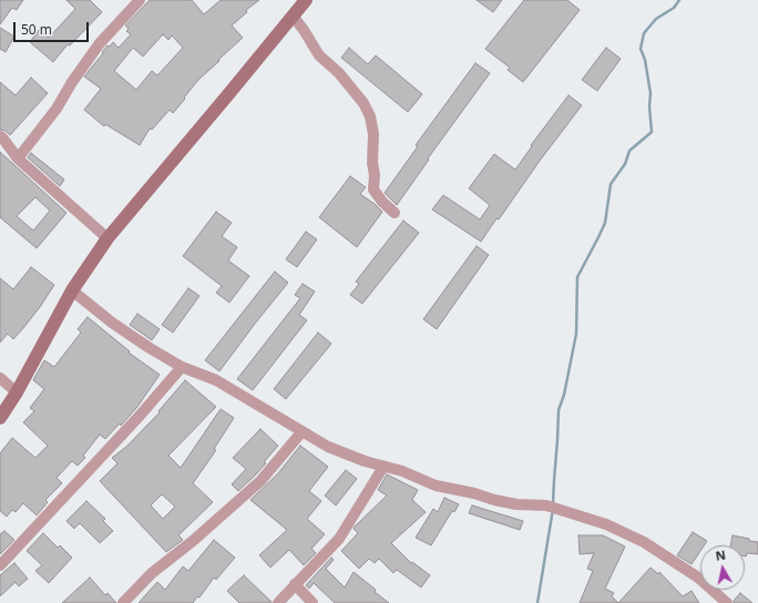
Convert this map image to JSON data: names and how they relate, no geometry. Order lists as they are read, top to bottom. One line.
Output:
{"scale_bar":"50 m","north":"top"}
